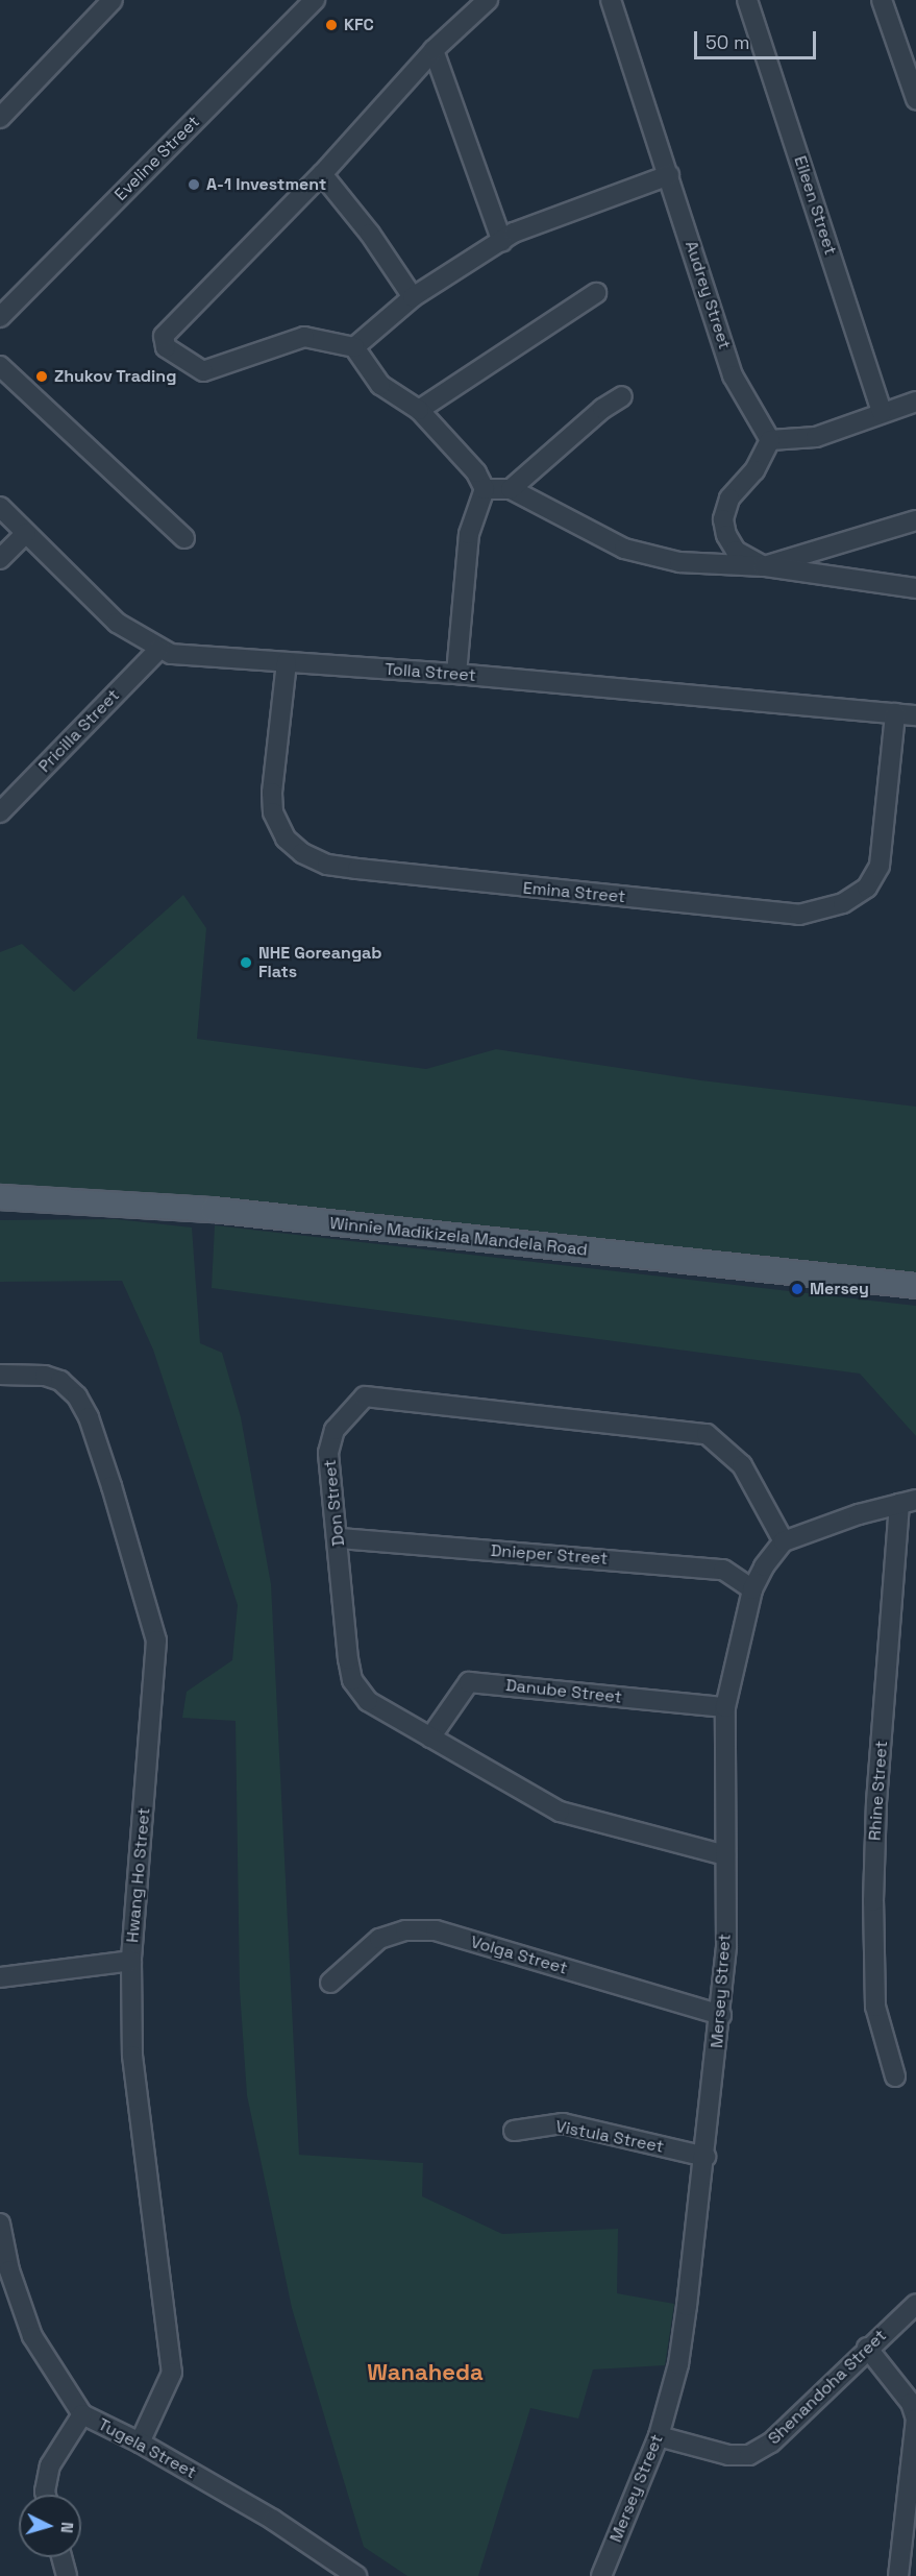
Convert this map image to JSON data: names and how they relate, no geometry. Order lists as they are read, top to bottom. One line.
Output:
{"streets":{"main road":["Winnie Madikizela Mandela Road"],"street":["Eveline Street","Eileen Street","Audrey Street","Tolla Street","Pricilla Street","Emina Street","Don Street","Dnieper Street","Danube Street","Rhine Street","Hwang Ho Street","Volga Street","Mersey Street","Vistula Street","Shenandoha Street","Tugela Street"]},"crossings":[["Tolla Street","Pricilla Street"],["Tolla Street","Emina Street"],["Don Street","Dnieper Street"],["Don Street","Danube Street"],["Don Street","Mersey Street"],["Dnieper Street","Mersey Street"],["Danube Street","Mersey Street"],["Hwang Ho Street","Tugela Street"],["Volga Street","Mersey Street"],["Mersey Street","Vistula Street"],["Mersey Street","Shenandoha Street"]],"districts":["Wanaheda"],"places":["KFC","A-1 Investment","Zhukov Trading","NHE Goreangab Flats","Mersey"],"scale_bar":"50 m","north":"right"}
